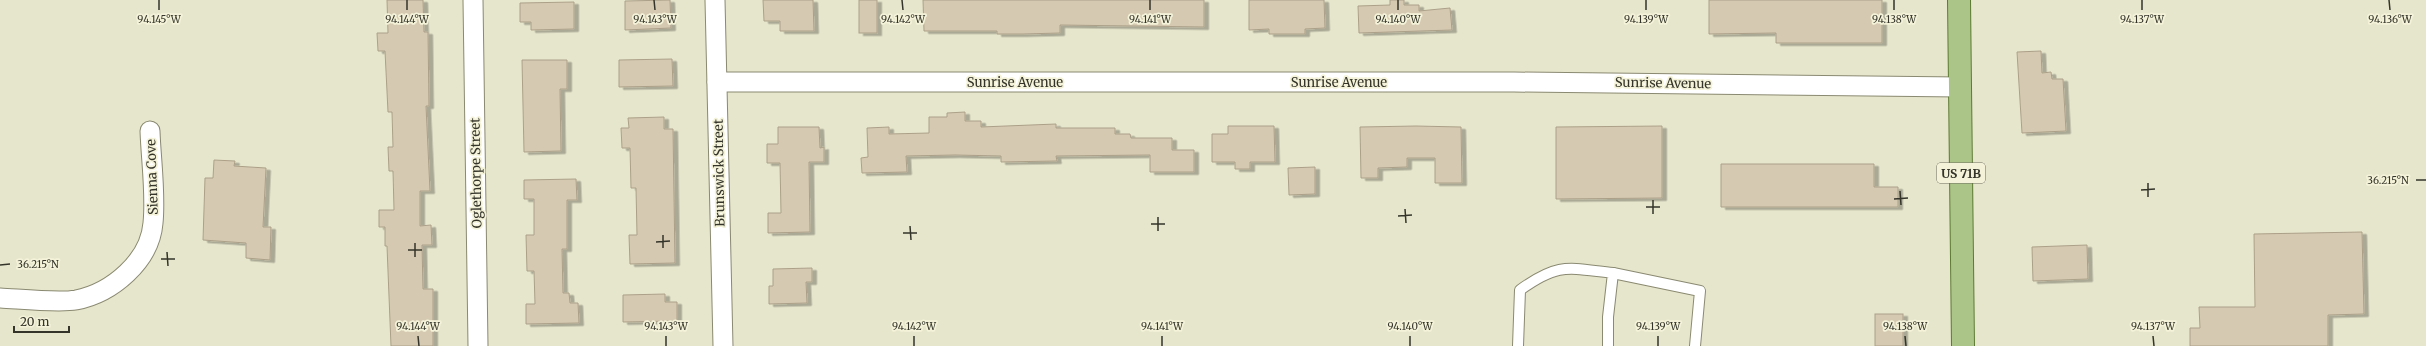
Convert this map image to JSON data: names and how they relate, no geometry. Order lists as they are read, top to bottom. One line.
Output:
{"streets":{"main road":["US 71B"],"street":["Sunrise Avenue","Oglethorpe Street","Brunswick Street","Sienna Cove"]},"crossings":[["Sunrise Avenue","Brunswick Street"],["Sunrise Avenue","US 71B"]],"scale_bar":"20 m","coordinates":["94.145°W","94.144°W","94.143°W","94.142°W","94.141°W","94.140°W","94.139°W","94.138°W","94.137°W","94.136°W","36.215°N"]}
